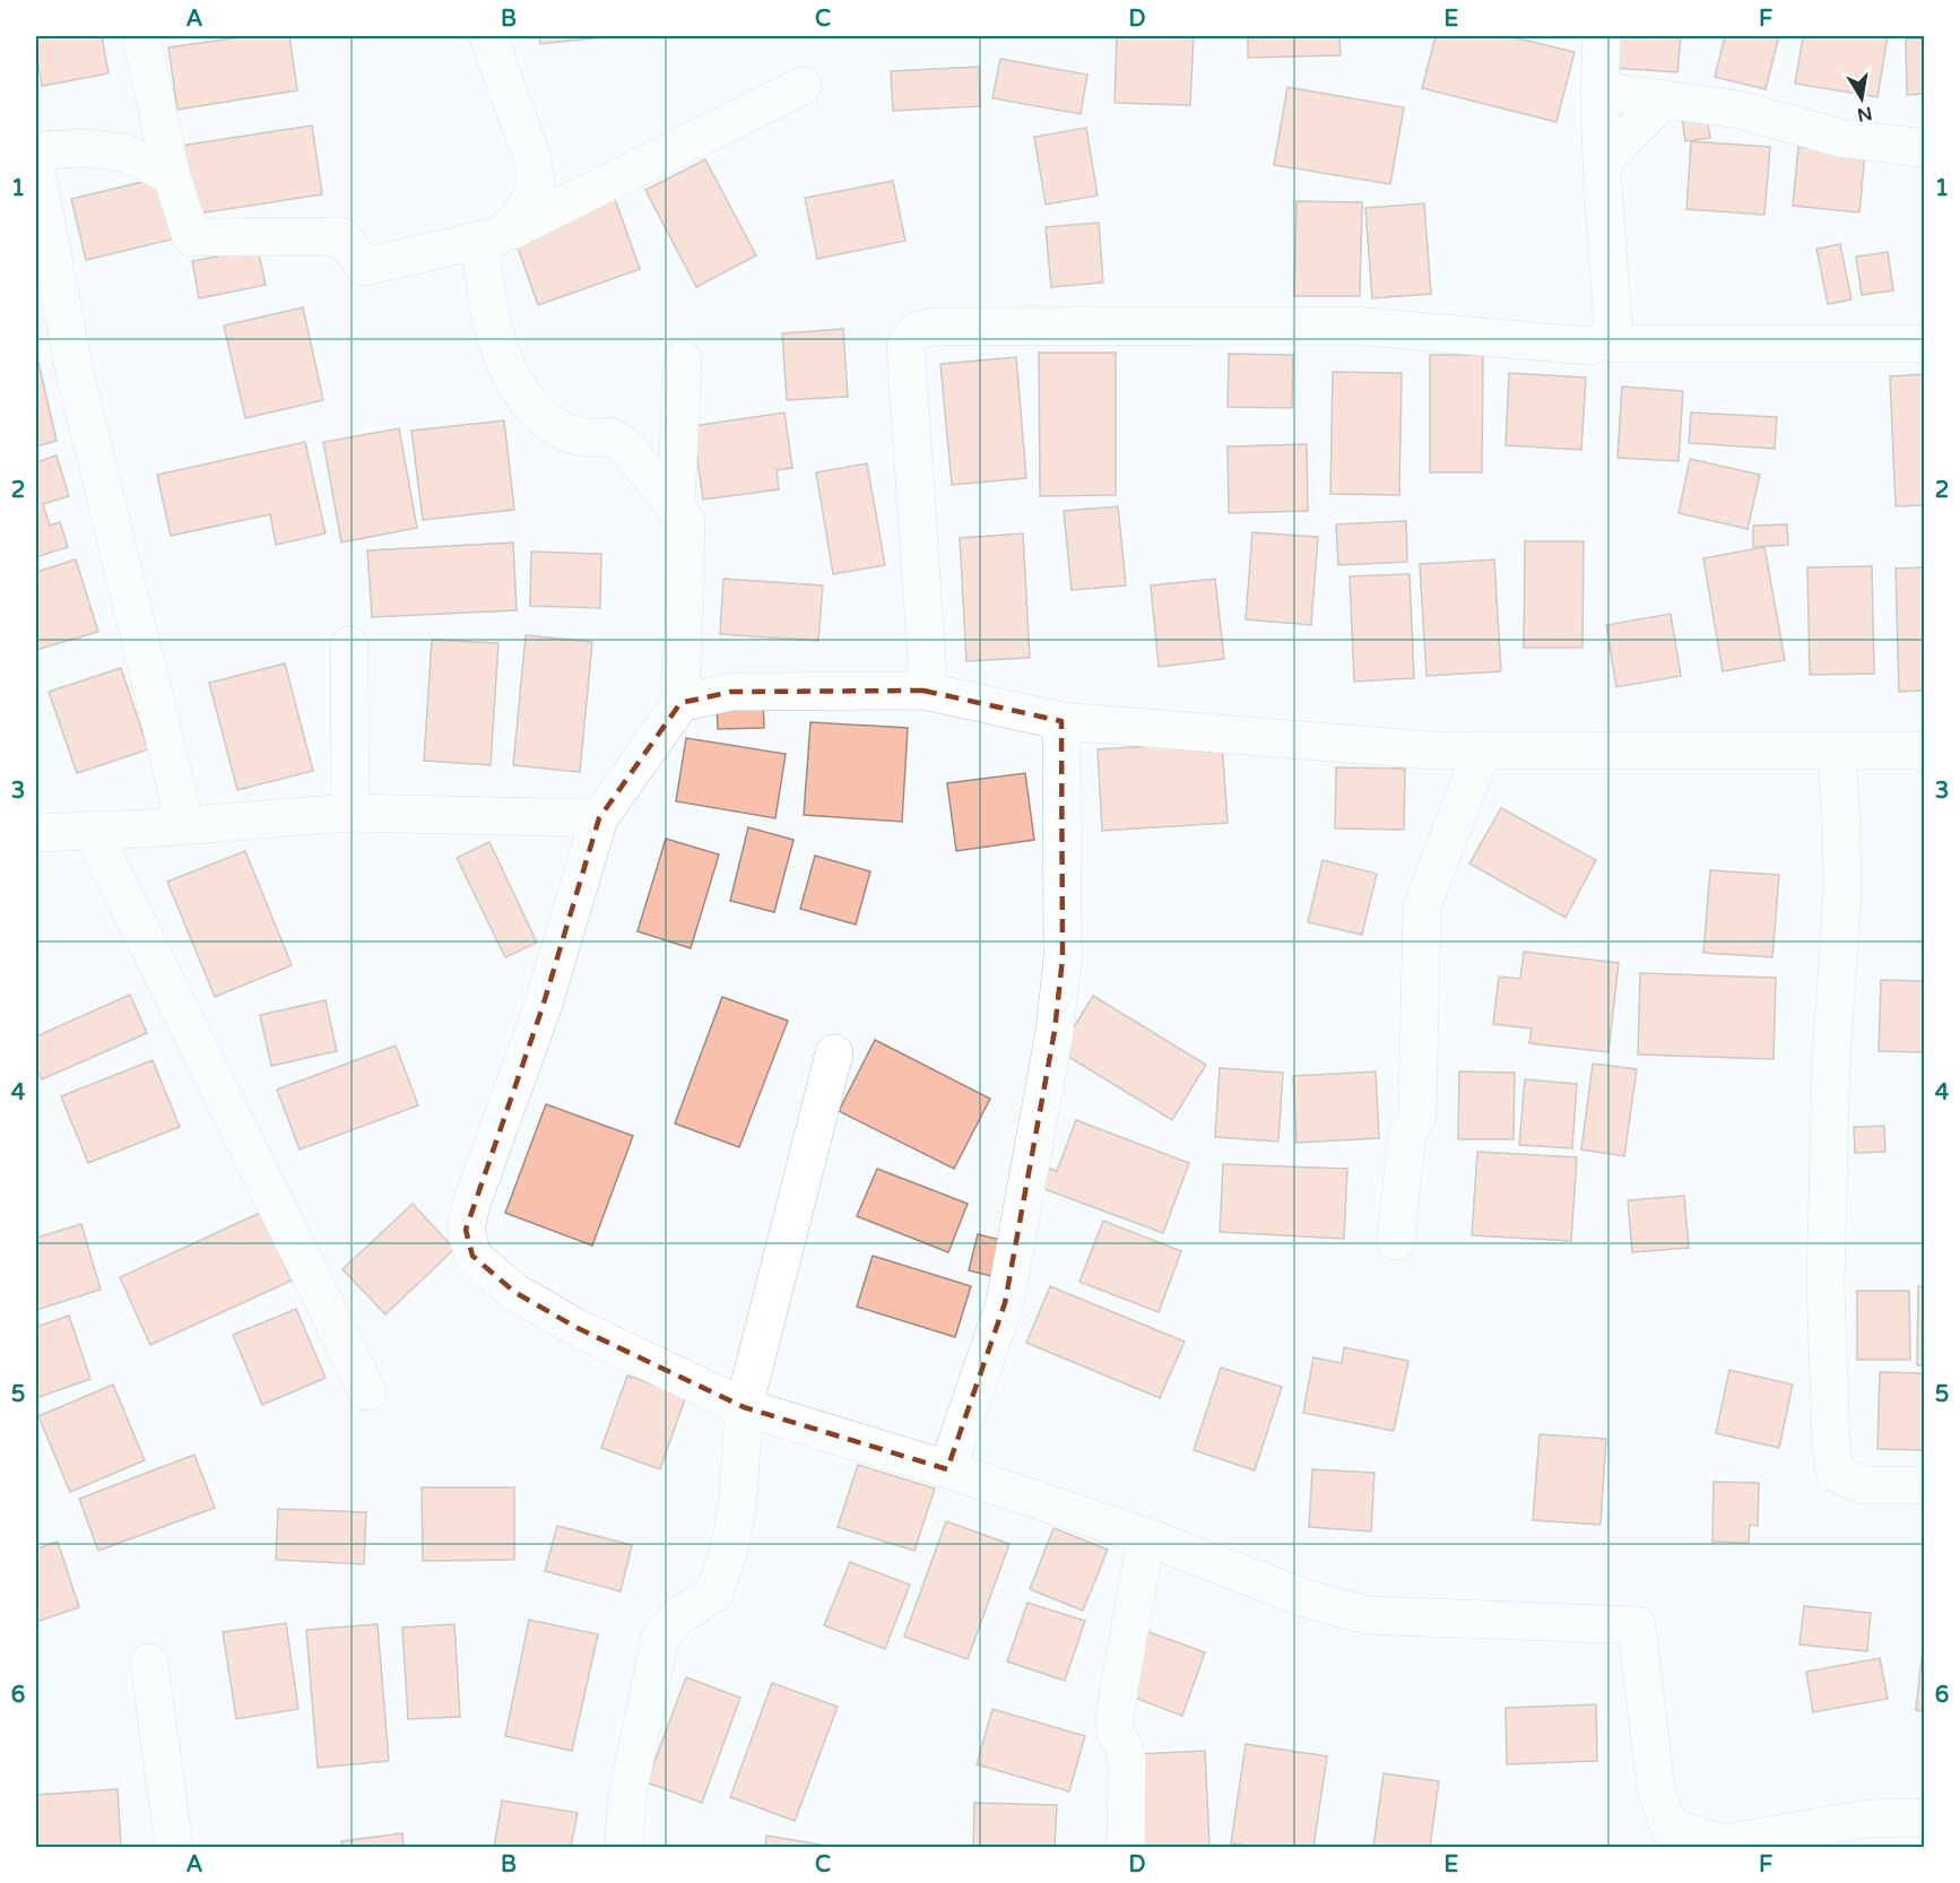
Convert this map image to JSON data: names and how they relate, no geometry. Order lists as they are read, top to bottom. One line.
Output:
{"north":"bottom","grid":{"columns":["A","B","C","D","E","F"],"rows":["1","2","3","4","5","6"]}}
